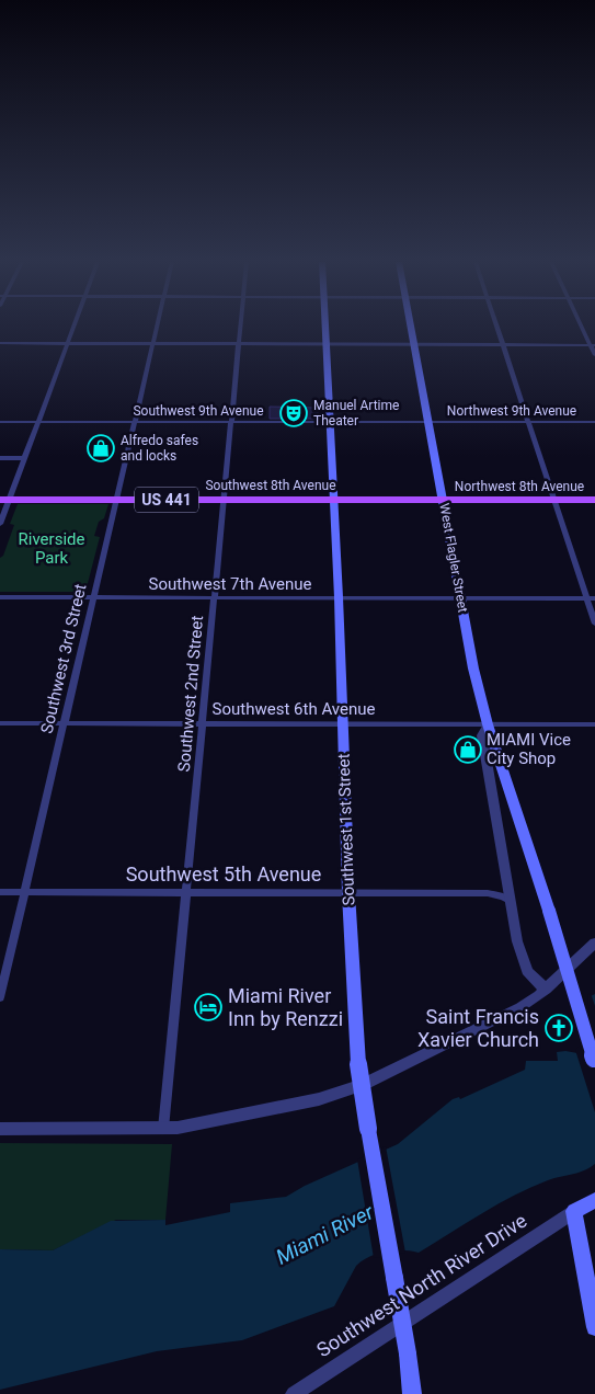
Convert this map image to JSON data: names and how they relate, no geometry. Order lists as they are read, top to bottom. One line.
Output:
{"streets":{"main road":["Southwest 8th Avenue","Northwest 8th Avenue","US 441","West Flagler Street","Southwest 1st Street"],"street":["Southwest 9th Avenue","Northwest 9th Avenue","Southwest 7th Avenue","Southwest 3rd Street","Southwest 2nd Street","Southwest 6th Avenue","Southwest 5th Avenue","Southwest North River Drive"]},"crossings":[["Southwest 9th Avenue","Northwest 9th Avenue"],["Southwest 9th Avenue","West Flagler Street"],["Southwest 9th Avenue","Southwest 3rd Street"],["Southwest 9th Avenue","Southwest 2nd Street"],["Southwest 9th Avenue","Southwest 1st Street"],["Northwest 9th Avenue","West Flagler Street"],["Southwest 8th Avenue","Northwest 8th Avenue"],["Southwest 8th Avenue","West Flagler Street"],["Southwest 8th Avenue","Southwest 3rd Street"],["Southwest 8th Avenue","Southwest 2nd Street"],["Southwest 8th Avenue","Southwest 1st Street"],["Northwest 8th Avenue","West Flagler Street"],["West Flagler Street","Southwest 7th Avenue"],["West Flagler Street","Southwest 6th Avenue"],["West Flagler Street","Southwest 5th Avenue"],["Southwest 7th Avenue","Southwest 3rd Street"],["Southwest 7th Avenue","Southwest 2nd Street"],["Southwest 7th Avenue","Southwest 1st Street"],["Southwest 3rd Street","Southwest 6th Avenue"],["Southwest 3rd Street","Southwest 5th Avenue"],["Southwest 2nd Street","Southwest 6th Avenue"],["Southwest 2nd Street","Southwest 5th Avenue"],["Southwest 6th Avenue","Southwest 1st Street"],["Southwest 1st Street","Southwest 5th Avenue"]],"water":["Miami River"],"parks":["Riverside Park"],"places":{"theatre":["Manuel Artime Theater"],"shop":["Alfredo safes and locks","MIAMI Vice City Shop"],"hotel":["Miami River Inn by Renzzi"],"church":["Saint Francis Xavier Church"]}}
